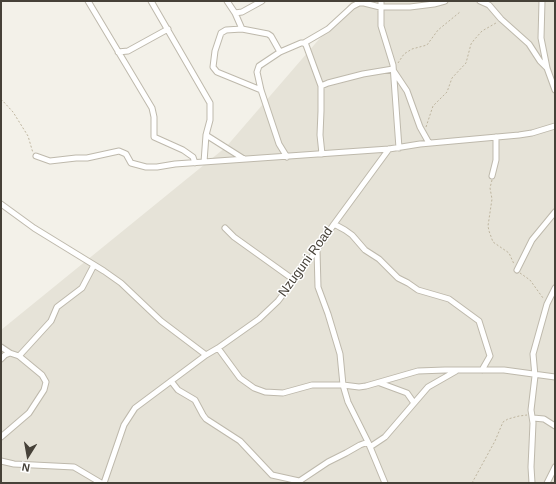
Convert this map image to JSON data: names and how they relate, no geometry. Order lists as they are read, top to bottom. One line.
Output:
{"streets":{"street":["Nzuguni Road"]},"north":"bottom"}
